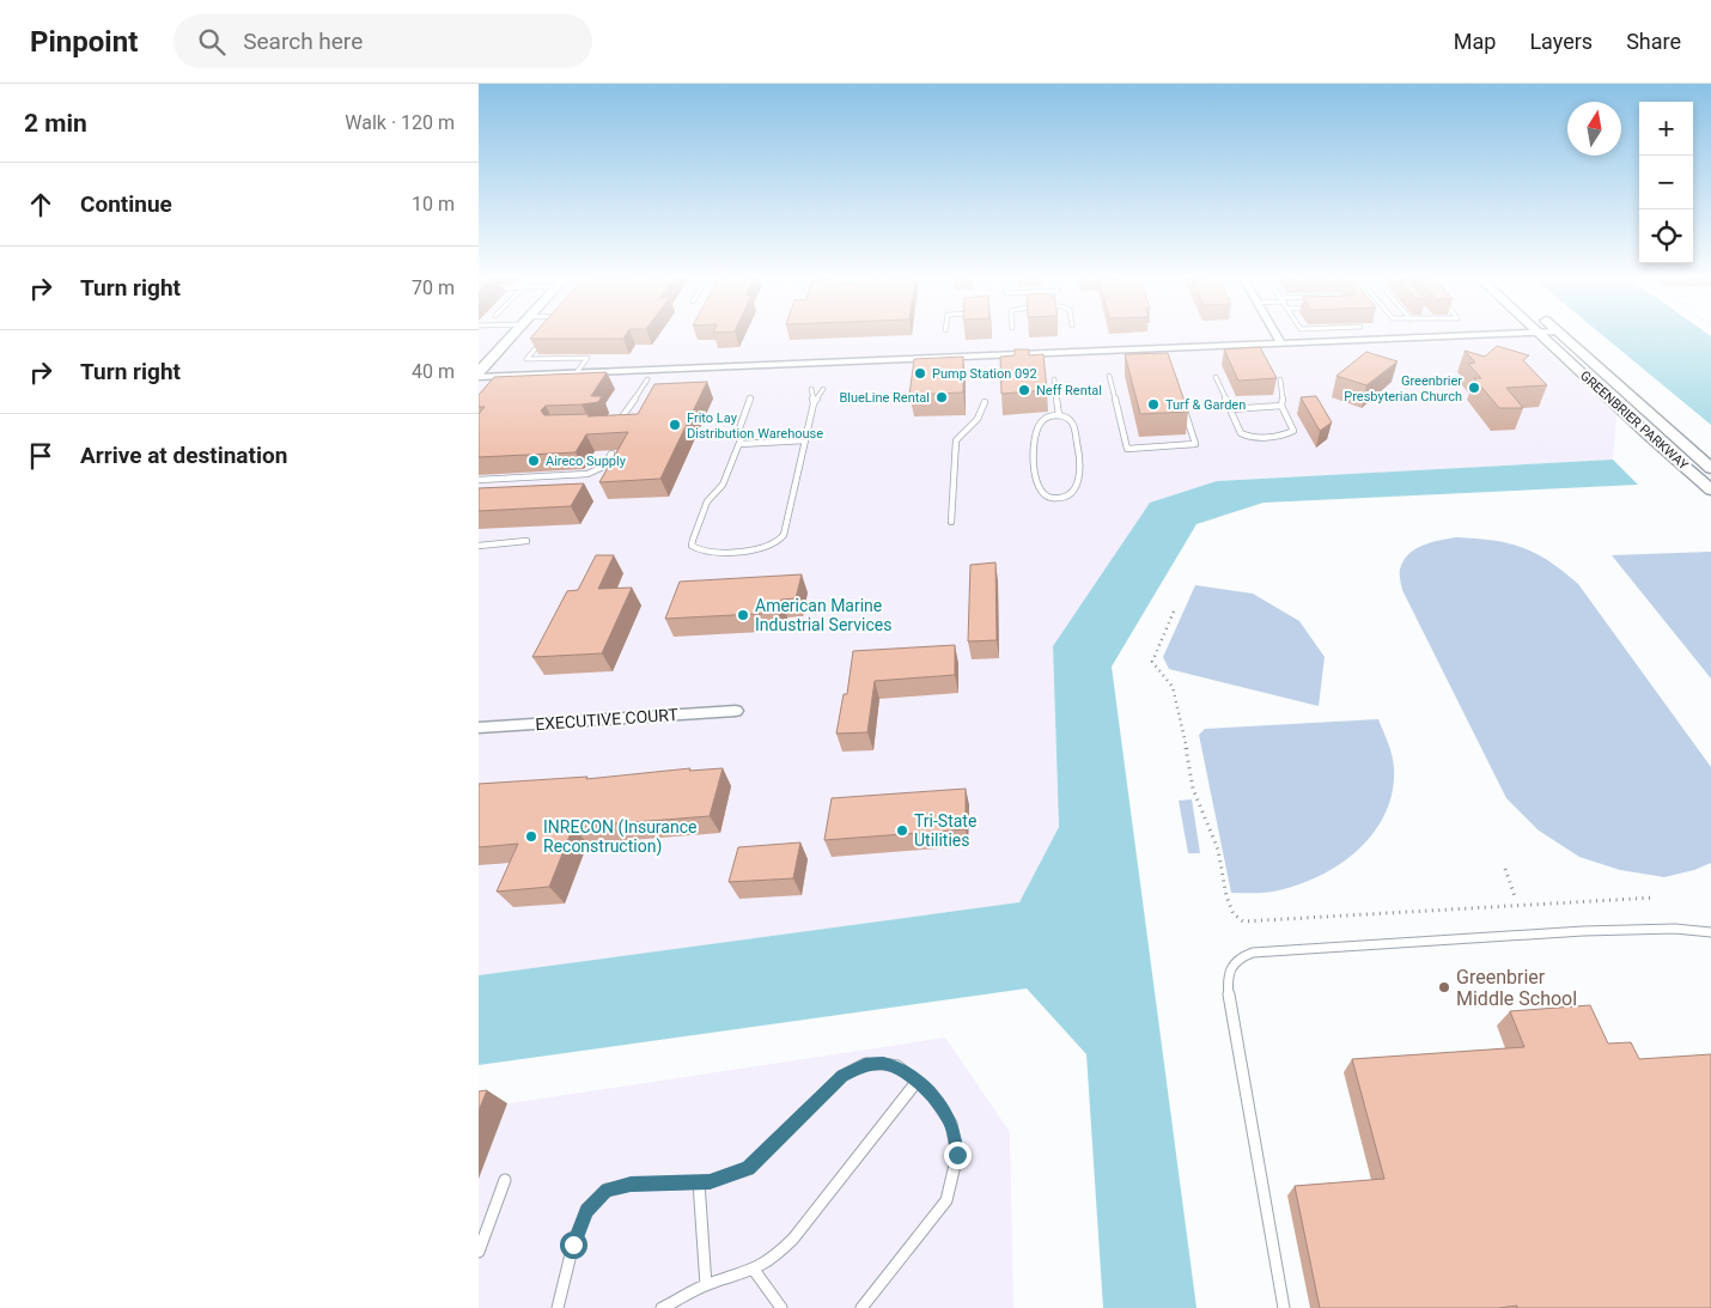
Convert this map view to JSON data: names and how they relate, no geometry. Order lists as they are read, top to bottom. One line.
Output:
{"streets":{"main road":["GREENBRIER PARKWAY"],"street":["EXECUTIVE COURT"]},"places":["Pump Station 092","Greenbrier Presbyterian Church","Neff Rental","BlueLine Rental","Turf & Garden","Frito Lay Distribution Warehouse","Aireco Supply","American Marine Industrial Services","Tri-State Utilities","INRECON (Insurance Reconstruction)","Greenbrier Middle School"],"north":"top","page":{"header":"Pinpoint","search":"Search here","nav":["Map","Layers","Share"],"heading":["2 min","Walk · 120 m"],"map_buttons":["+","−"],"list":[["Continue","10 m"],["Turn right","70 m"],["Turn right","40 m"],"Arrive at destination"]}}
